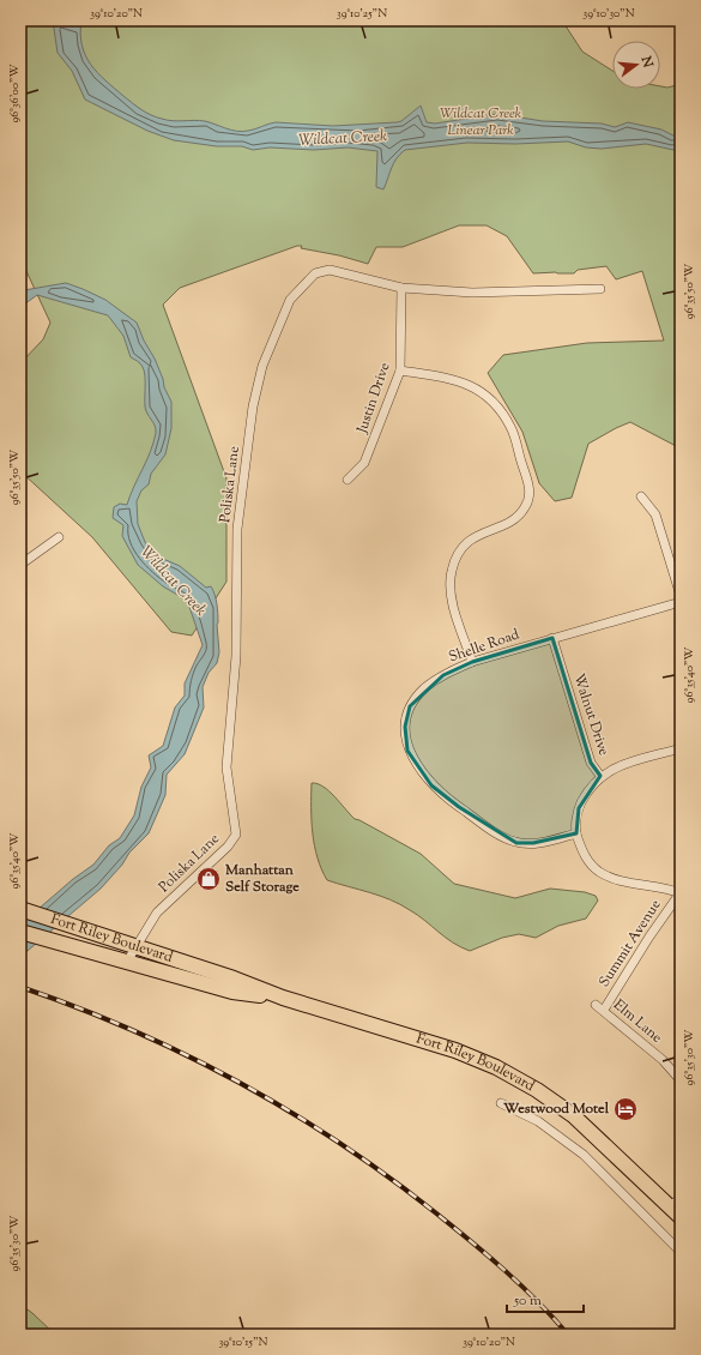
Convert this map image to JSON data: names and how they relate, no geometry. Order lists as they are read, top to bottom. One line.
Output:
{"streets":{"highway":["Fort Riley Boulevard"],"street":["Justin Drive","Poliska Lane","Shelle Road","Walnut Drive","Summit Avenue","Elm Lane"]},"crossings":[["Justin Drive","Poliska Lane"],["Poliska Lane","Fort Riley Boulevard"],["Shelle Road","Walnut Drive"],["Walnut Drive","Summit Avenue"],["Summit Avenue","Elm Lane"]],"water":["Wildcat Creek"],"parks":["Wildcat Creek Linear Park"],"places":{"shop":["Manhattan Self Storage"],"hotel":["Westwood Motel"]},"scale_bar":"50 m","north":"right","coordinates":["39°10'20\"N","39°10'25\"N","39°10'30\"N","96°36'00\"W","96°35'50\"W","96°35'40\"W","96°35'30\"W","39°10'15\"N"]}
